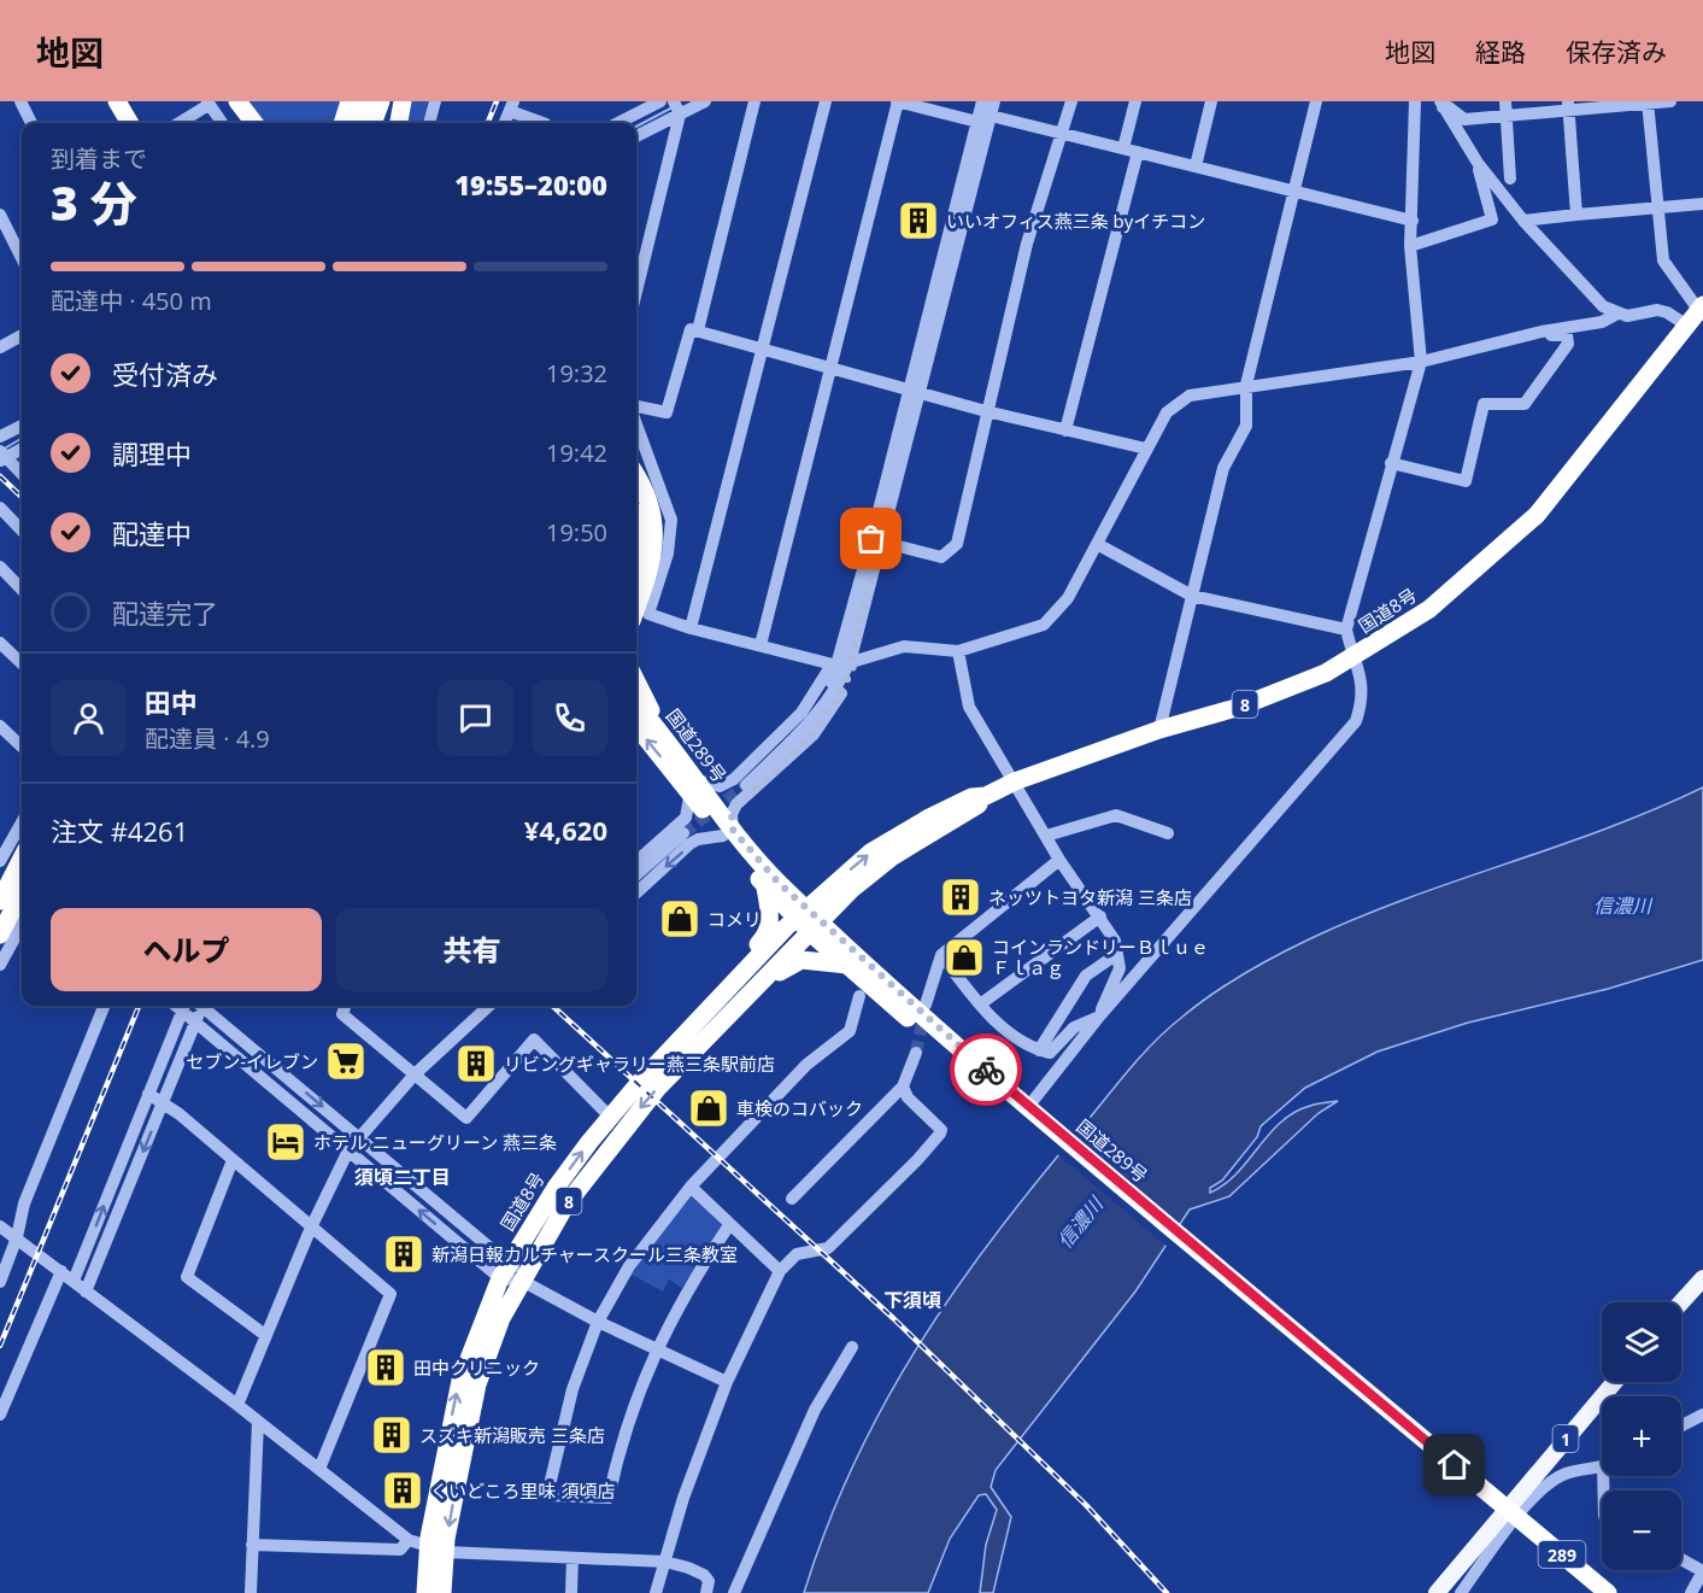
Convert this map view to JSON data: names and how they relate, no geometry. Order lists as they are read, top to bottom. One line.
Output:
{"streets":{"highway":["国道8号","8","国道289号","289"],"main road":["1"]},"crossings":[["国道8号","国道289号"],["国道289号","1"]],"districts":["須頃二丁目","下須頃"],"water":["信濃川"],"places":{"building":["いいオフィス燕三条 byイチコン","ネッツトヨタ新潟 三条店","リビングギャラリー燕三条駅前店","新潟日報カルチャースクール三条教室","田中クリニック","スズキ新潟販売 三条店","くいどころ里味 須頃店"],"shop":["コメリ","コインランドリーＢｌｕｅ Ｆｌａｇ","車検のコバック"],"supermarket":["セブン-イレブン"],"hotel":["ホテル ニューグリーン 燕三条"]},"page":{"header":"地図","nav":["地図","経路","保存済み"],"heading":["3 分","到着まで","19:55–20:00"],"panel":["田中","配達員 · 4.9","注文 #4261","¥4,620"],"bar":"配達中 · 450 m","list":[["受付済み","19:32"],["調理中","19:42"],["配達中","19:50"],"配達完了"],"buttons":["ヘルプ","共有"],"map_buttons":["+","−"]}}
